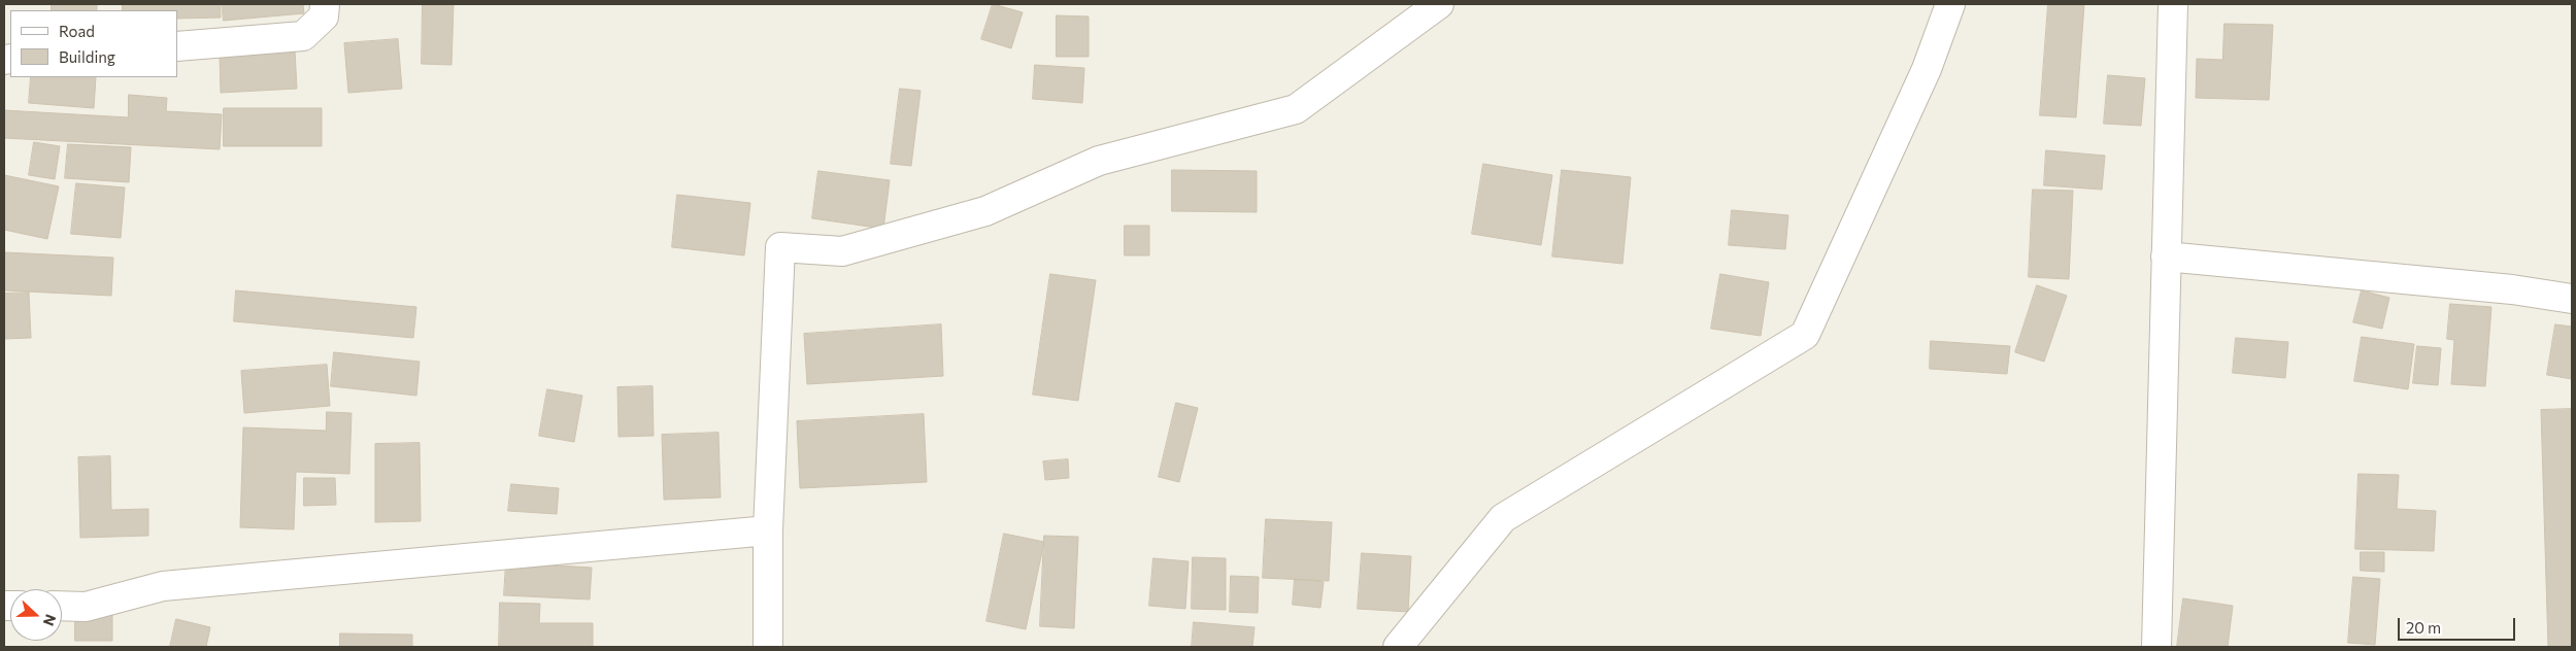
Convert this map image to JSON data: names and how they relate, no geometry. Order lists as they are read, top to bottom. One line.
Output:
{"legend":["Road","Building"],"scale_bar":"20 m","north":"right"}
